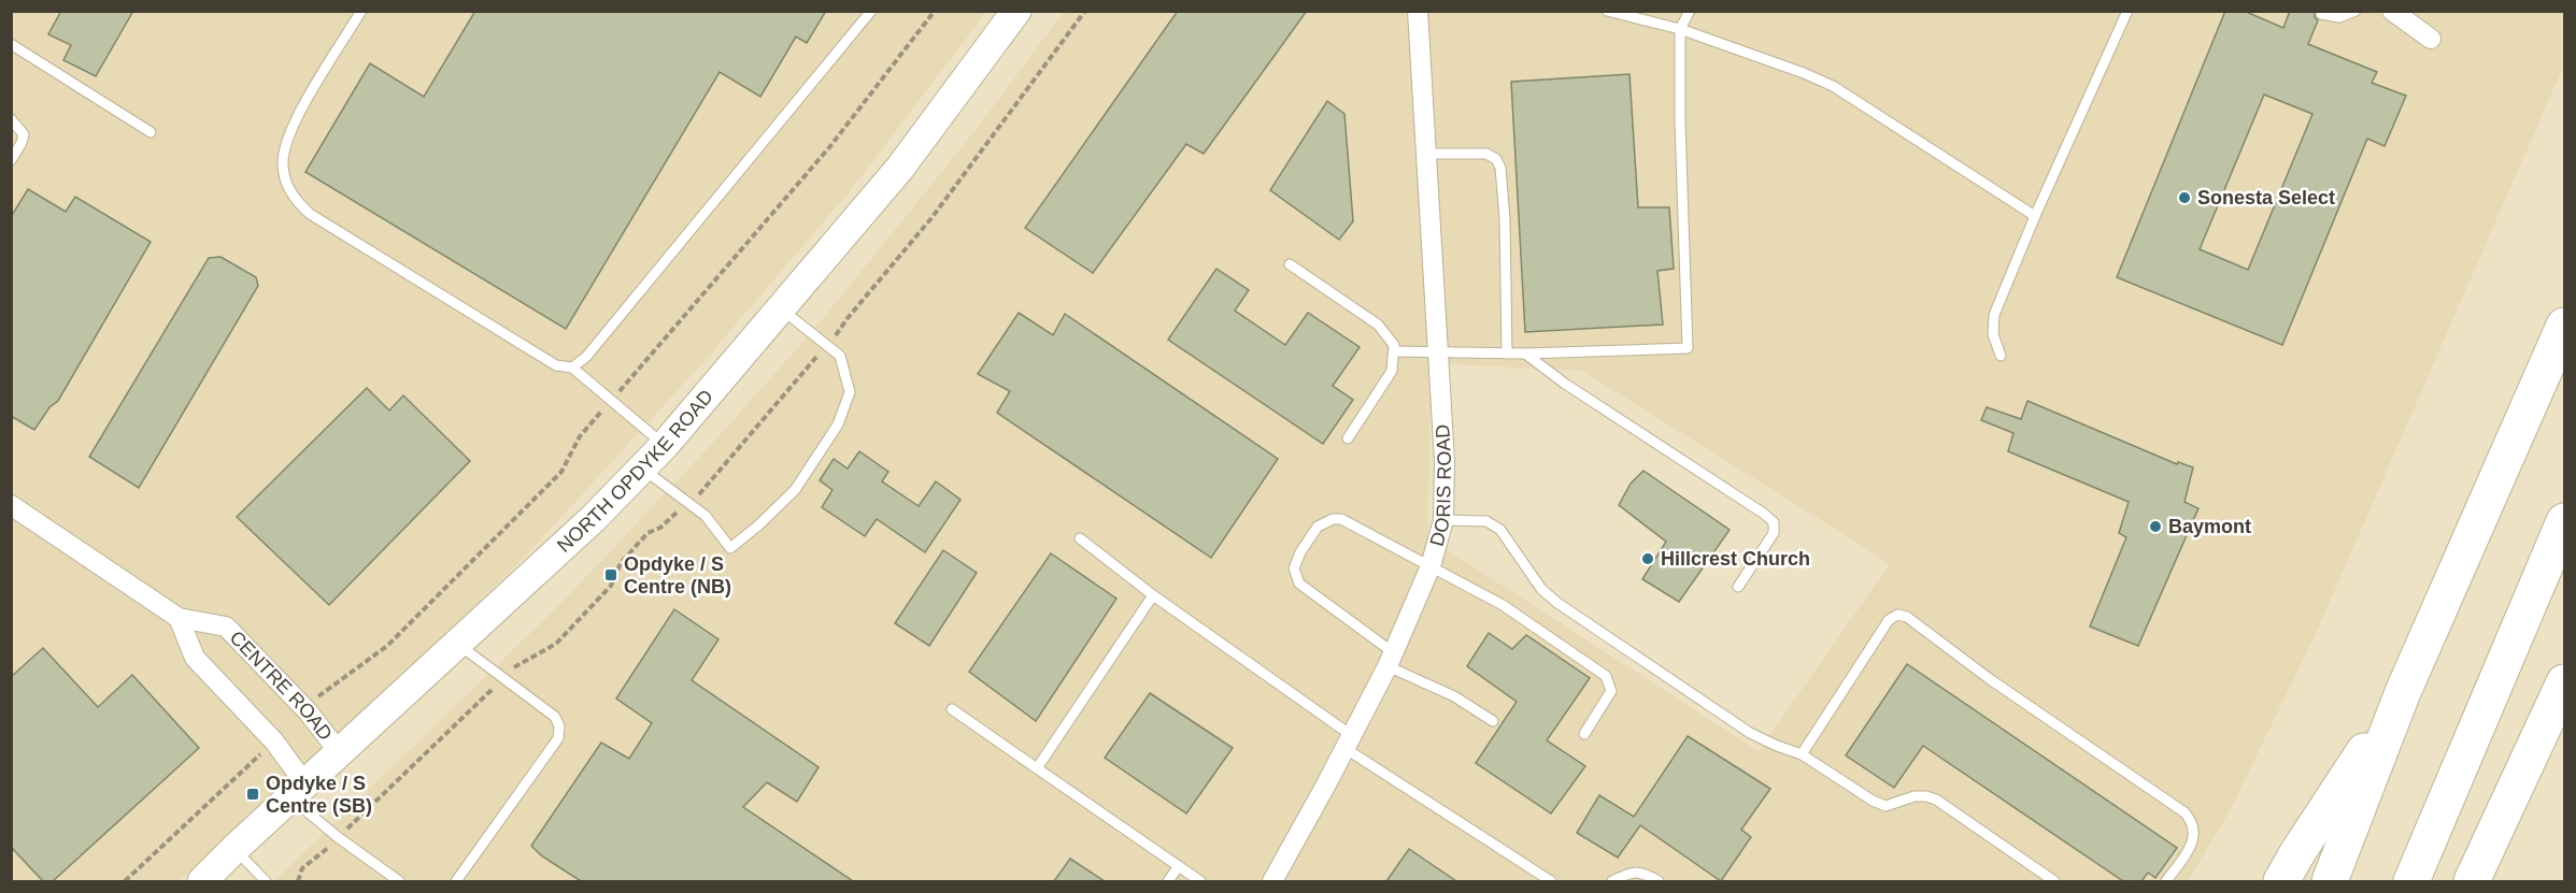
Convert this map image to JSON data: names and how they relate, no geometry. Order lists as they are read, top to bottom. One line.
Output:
{"streets":{"main road":["NORTH OPDYKE ROAD"],"street":["DORIS ROAD","CENTRE ROAD"]},"crossings":[["NORTH OPDYKE ROAD","CENTRE ROAD"]],"places":{"other":["Sonesta Select","Baymont","Hillcrest Church"],"transit":["Opdyke / S Centre (NB)","Opdyke / S Centre (SB)"]}}
